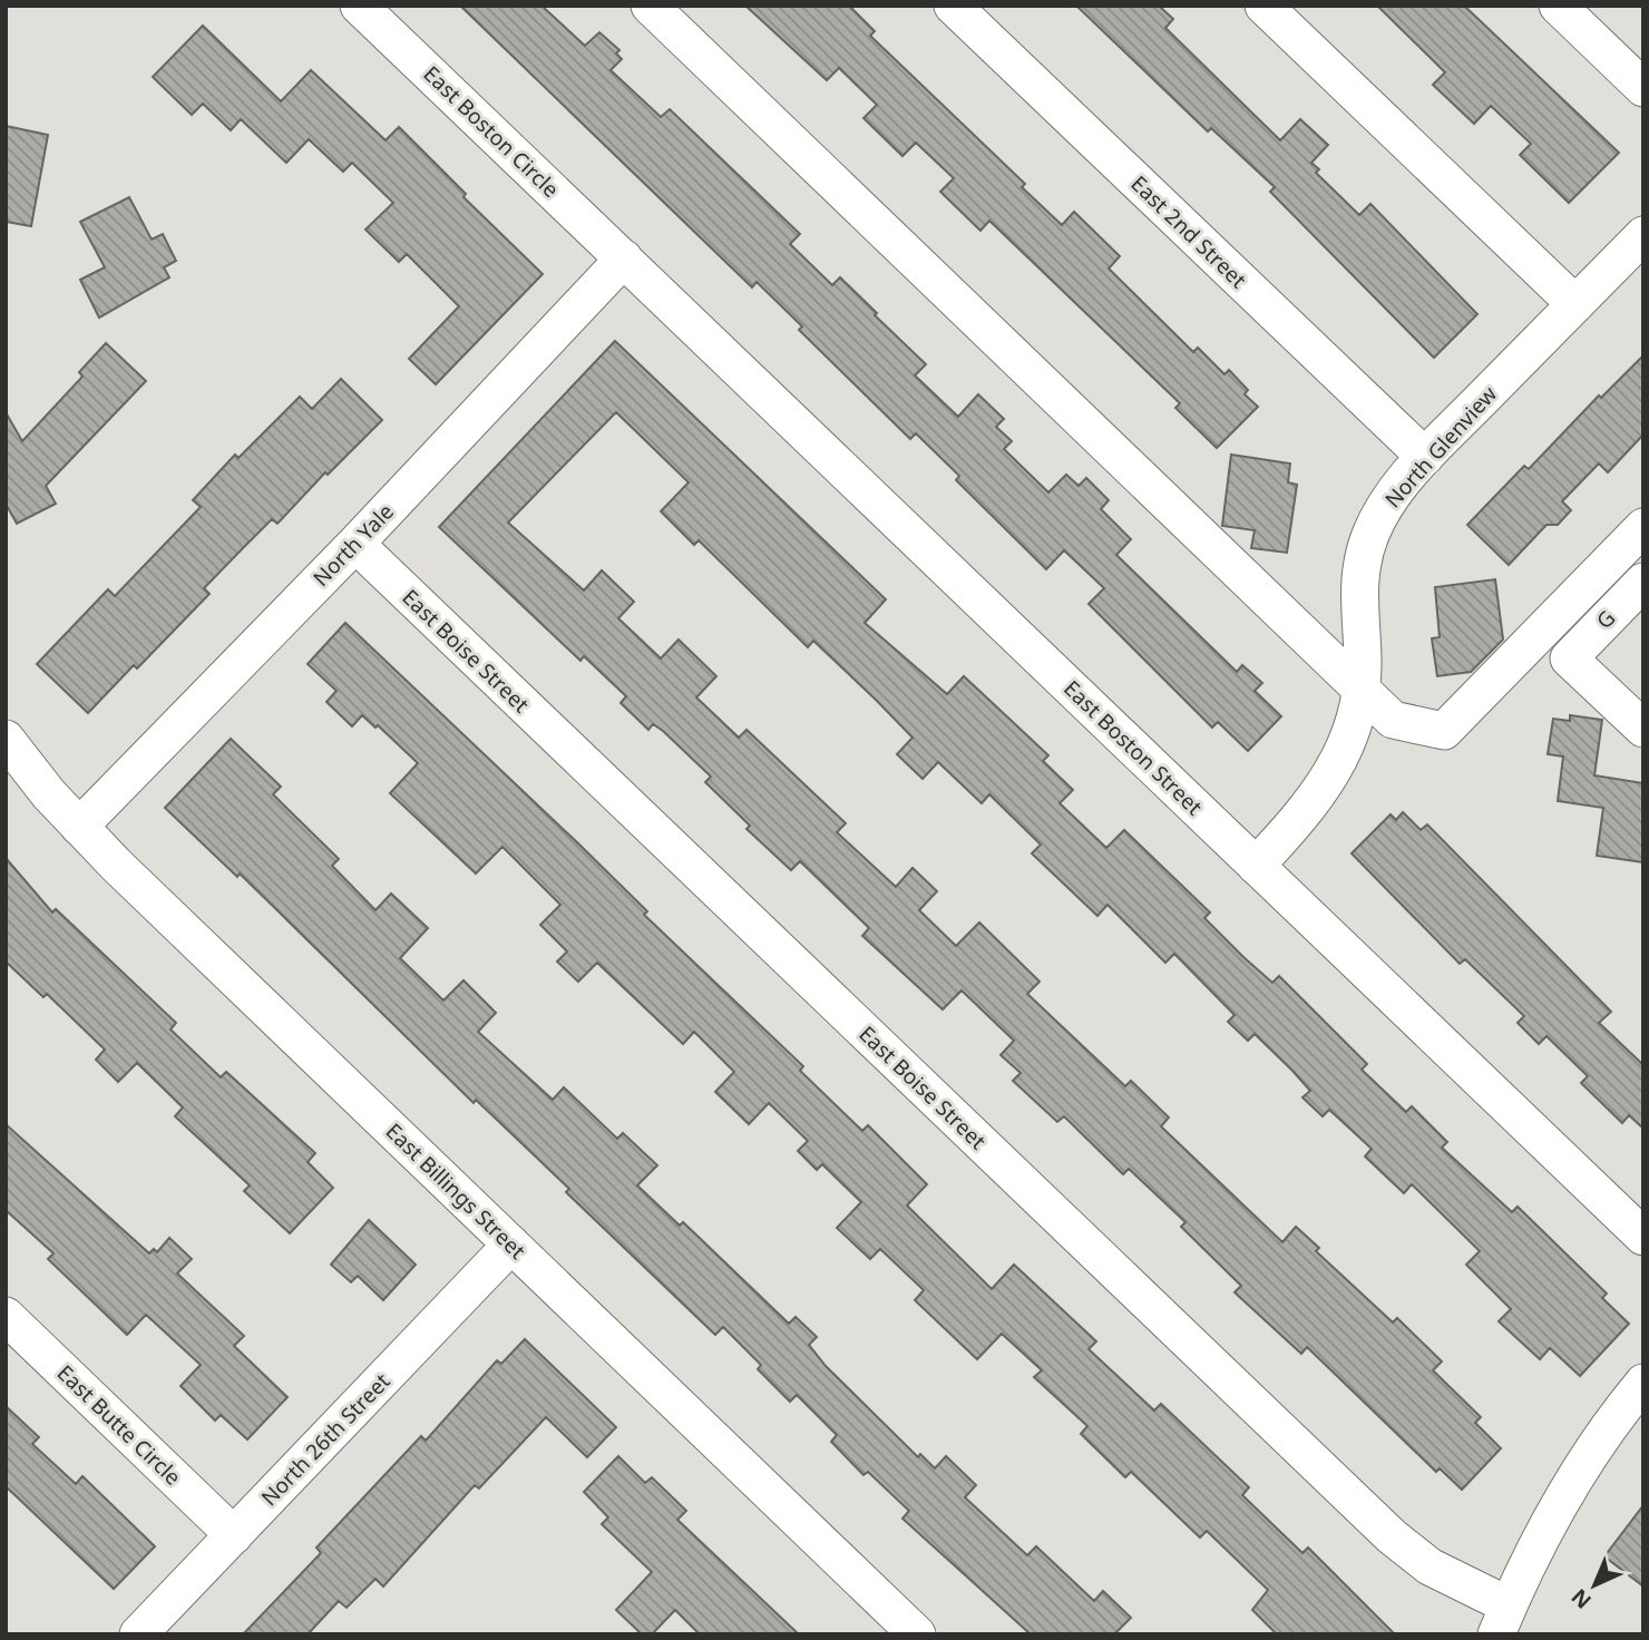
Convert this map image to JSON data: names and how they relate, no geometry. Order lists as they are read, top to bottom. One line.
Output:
{"streets":{"street":["East Boston Circle","East 2nd Street","North Glenview","North Yale","G","East Boise Street","East Boston Street","East Billings Street","East Butte Circle","North 26th Street"]},"crossings":[["East Boston Circle","North Yale"],["East Boston Circle","East Boston Street"],["East 2nd Street","North Glenview"],["North Glenview","East Boston Street"],["North Yale","East Boise Street"],["North Yale","East Boston Street"],["North Yale","East Billings Street"],["East Billings Street","North 26th Street"],["East Butte Circle","North 26th Street"]],"north":"bottom left"}
